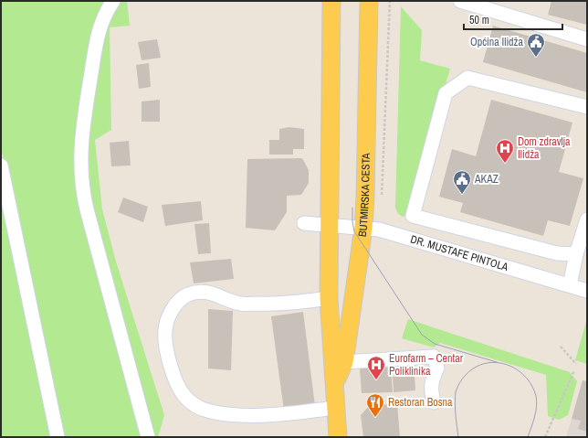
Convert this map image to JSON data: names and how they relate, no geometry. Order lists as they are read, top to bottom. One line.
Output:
{"streets":{"main road":["BUTMIRSKA CESTA"],"street":["DR. MUSTAFE PINTOLA"]},"crossings":[["BUTMIRSKA CESTA","DR. MUSTAFE PINTOLA"]],"places":{"public building":["Općina Ilidža","AKAZ"],"hospital":["Dom zdravlja Ilidža","Eurofarm – Centar Poliklinika"],"restaurant":["Restoran Bosna"]},"scale_bar":"50 m"}
